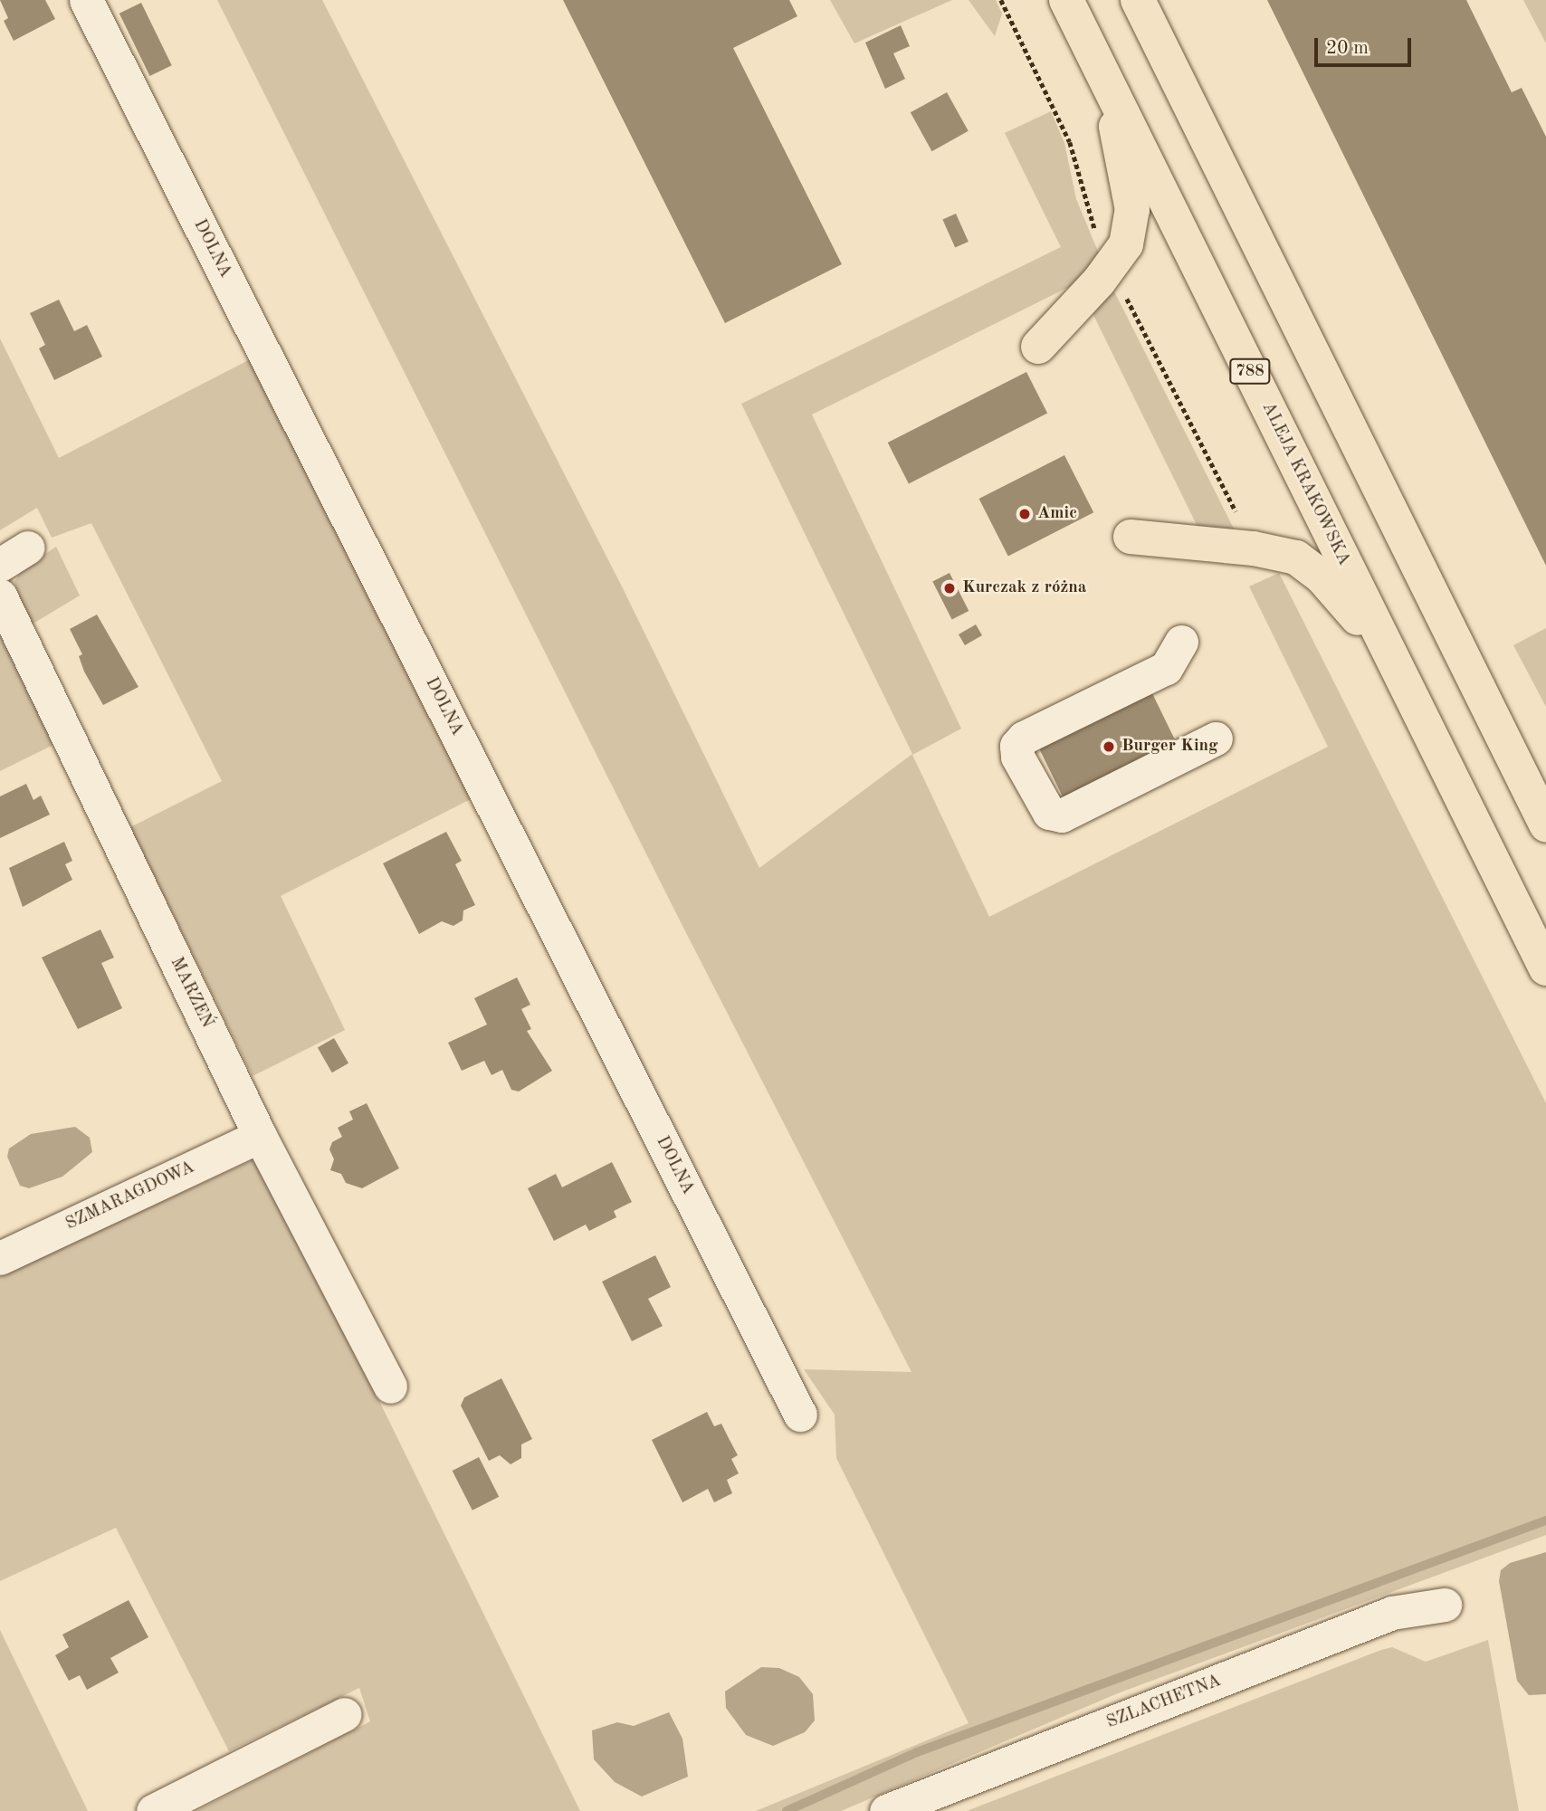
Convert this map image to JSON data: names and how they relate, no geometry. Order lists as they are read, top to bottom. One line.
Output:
{"streets":{"main road":["788","ALEJA KRAKOWSKA"],"street":["DOLNA","MARZEŃ","SZMARAGDOWA","SZLACHETNA"]},"crossings":[["MARZEŃ","SZMARAGDOWA"]],"places":["Amic","Kurczak z różna","Burger King"],"scale_bar":"20 m"}
